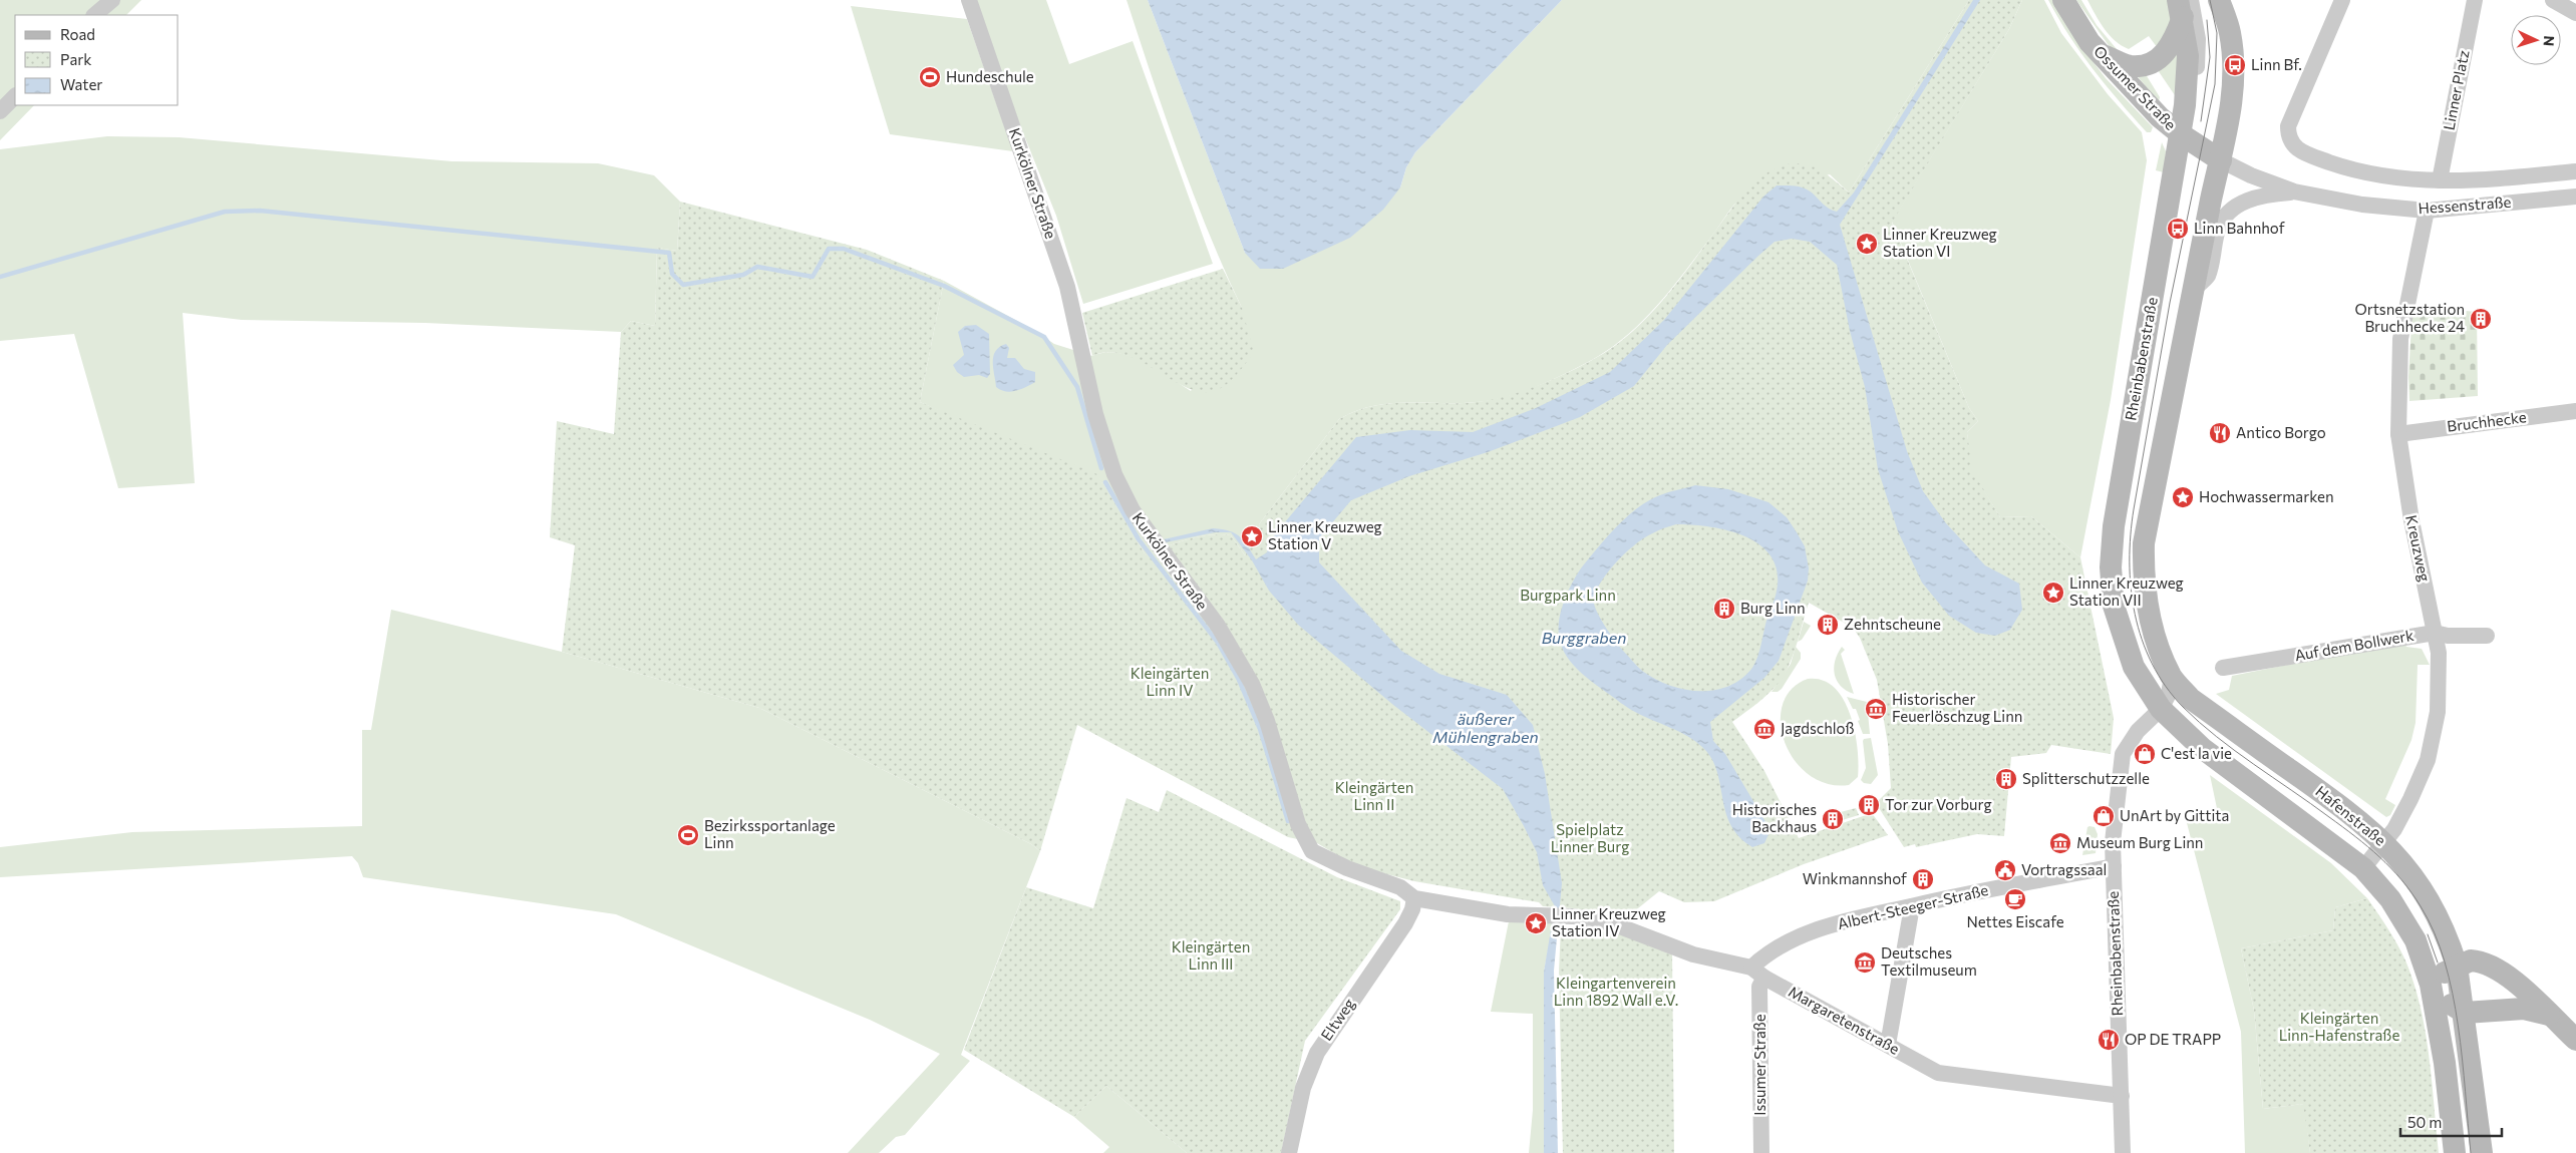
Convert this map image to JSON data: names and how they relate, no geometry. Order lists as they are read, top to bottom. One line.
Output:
{"streets":{"main road":["Ossumer Straße","Rheinbabenstraße","Hafenstraße"],"street":["Linner Platz","Kurkölner Straße","Hessenstraße","Bruchhecke","Kreuzweg","Auf dem Bollwerk","Albert-Steeger-Straße","Eltweg","Margaretenstraße","Issumer Straße"]},"crossings":[["Ossumer Straße","Hessenstraße"],["Ossumer Straße","Rheinbabenstraße"],["Kurkölner Straße","Eltweg"],["Kurkölner Straße","Margaretenstraße"],["Hessenstraße","Rheinbabenstraße"],["Hessenstraße","Kreuzweg"],["Rheinbabenstraße","Hafenstraße"],["Rheinbabenstraße","Albert-Steeger-Straße"],["Rheinbabenstraße","Margaretenstraße"],["Bruchhecke","Kreuzweg"],["Kreuzweg","Auf dem Bollwerk"],["Kreuzweg","Hafenstraße"],["Albert-Steeger-Straße","Margaretenstraße"],["Albert-Steeger-Straße","Issumer Straße"],["Margaretenstraße","Issumer Straße"]],"water":["Burggraben","äußerer Mühlengraben"],"parks":["Burgpark Linn","Kleingärten Linn IV","Kleingärten Linn II","Spielplatz Linner Burg","Kleingärten Linn III","Kleingartenverein Linn 1892 Wall e.V.","Kleingärten Linn-Hafenstraße"],"places":{"bus stop":["Linn Bf.","Linn Bahnhof"],"sports":["Hundeschule","Bezirkssportanlage Linn"],"place":["Linner Kreuzweg Station VI","Hochwassermarken","Linner Kreuzweg Station V","Linner Kreuzweg Station VII","Linner Kreuzweg Station IV"],"building":["Ortsnetzstation Bruchhecke 24","Burg Linn","Zehntscheune","Splitterschutzzelle","Tor zur Vorburg","Historisches Backhaus","Winkmannshof"],"restaurant":["Antico Borgo","OP DE TRAPP"],"museum":["Historischer Feuerlöschzug Linn","Jagdschloß","Museum Burg Linn","Deutsches Textilmuseum"],"shop":["C'est la vie","UnArt by Gittita"],"public building":["Vortragssaal"],"cafe":["Nettes Eiscafe"]},"legend":["Road","Park","Water"],"scale_bar":"50 m","north":"right"}
